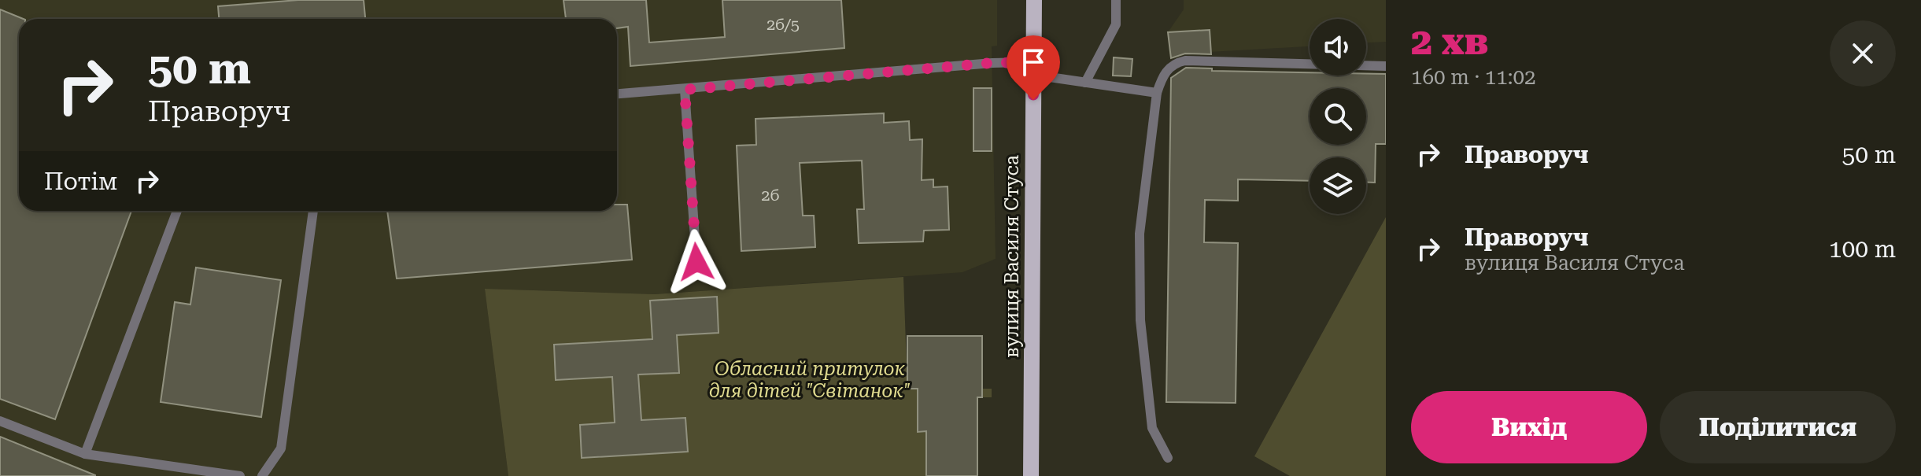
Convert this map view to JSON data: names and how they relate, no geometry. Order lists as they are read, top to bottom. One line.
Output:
{"streets":{"main road":["вулиця Василя Стуса"]},"parks":["Обласний притулок для дітей \"Світанок\""],"house_numbers":["2б/5","2б"],"page":{"heading":["2 хв","160 m · 11:02"],"turn":["50 m","Праворуч"],"list":[{"name":"Праворуч","value":"50 m"},{"name":"Праворуч","note":"вулиця Василя Стуса","value":"100 m"}],"then":"Потім","buttons":["Вихід","Поділитися"]}}
